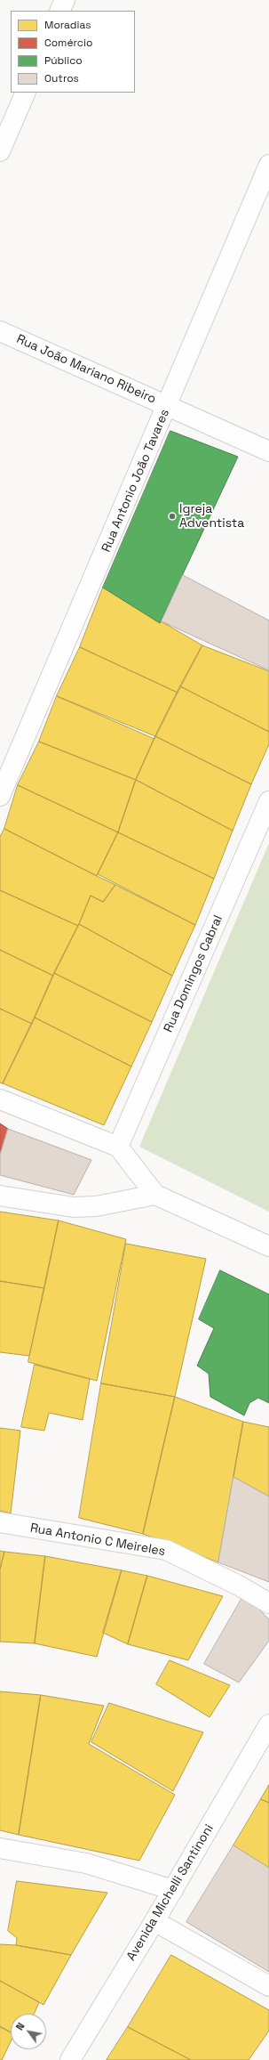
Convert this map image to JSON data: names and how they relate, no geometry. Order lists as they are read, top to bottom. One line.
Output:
{"streets":{"street":["Rua João Mariano Ribeiro","Rua Antonio João Tavares","Rua Domingos Cabral","Rua Antonio C Meireles","Avenida Michelli Santinoni"]},"crossings":[["Rua João Mariano Ribeiro","Rua Antonio João Tavares"]],"places":["Igreja Adventista"],"legend":["Moradias","Comércio","Público","Outros"],"north":"top left"}
